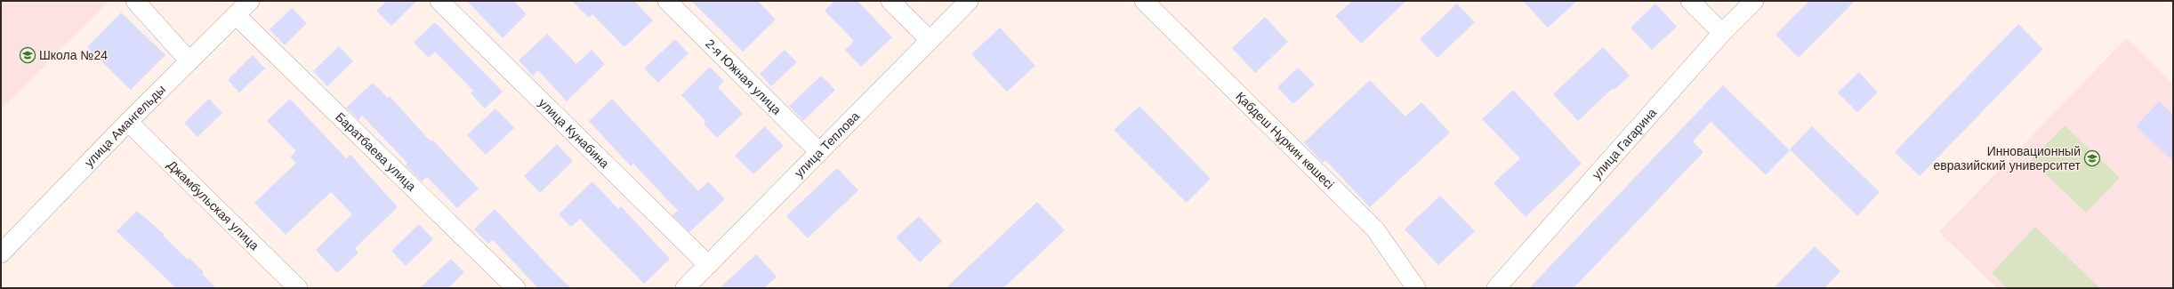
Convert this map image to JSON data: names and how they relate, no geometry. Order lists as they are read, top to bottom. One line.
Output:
{"streets":{"street":["2-я Южная улица","улица Амангельды","улица Кунабина","Қабдеш Нұркин көшесі","улица Гагарина","улица Теплова","Баратбаева улица","Джамбульская улица"]},"crossings":[["2-я Южная улица","улица Теплова"],["улица Амангельды","Баратбаева улица"],["улица Амангельды","Джамбульская улица"],["улица Кунабина","улица Теплова"]],"places":{"school or university":["Школа №24","Инновационный евразийский университет"]}}
